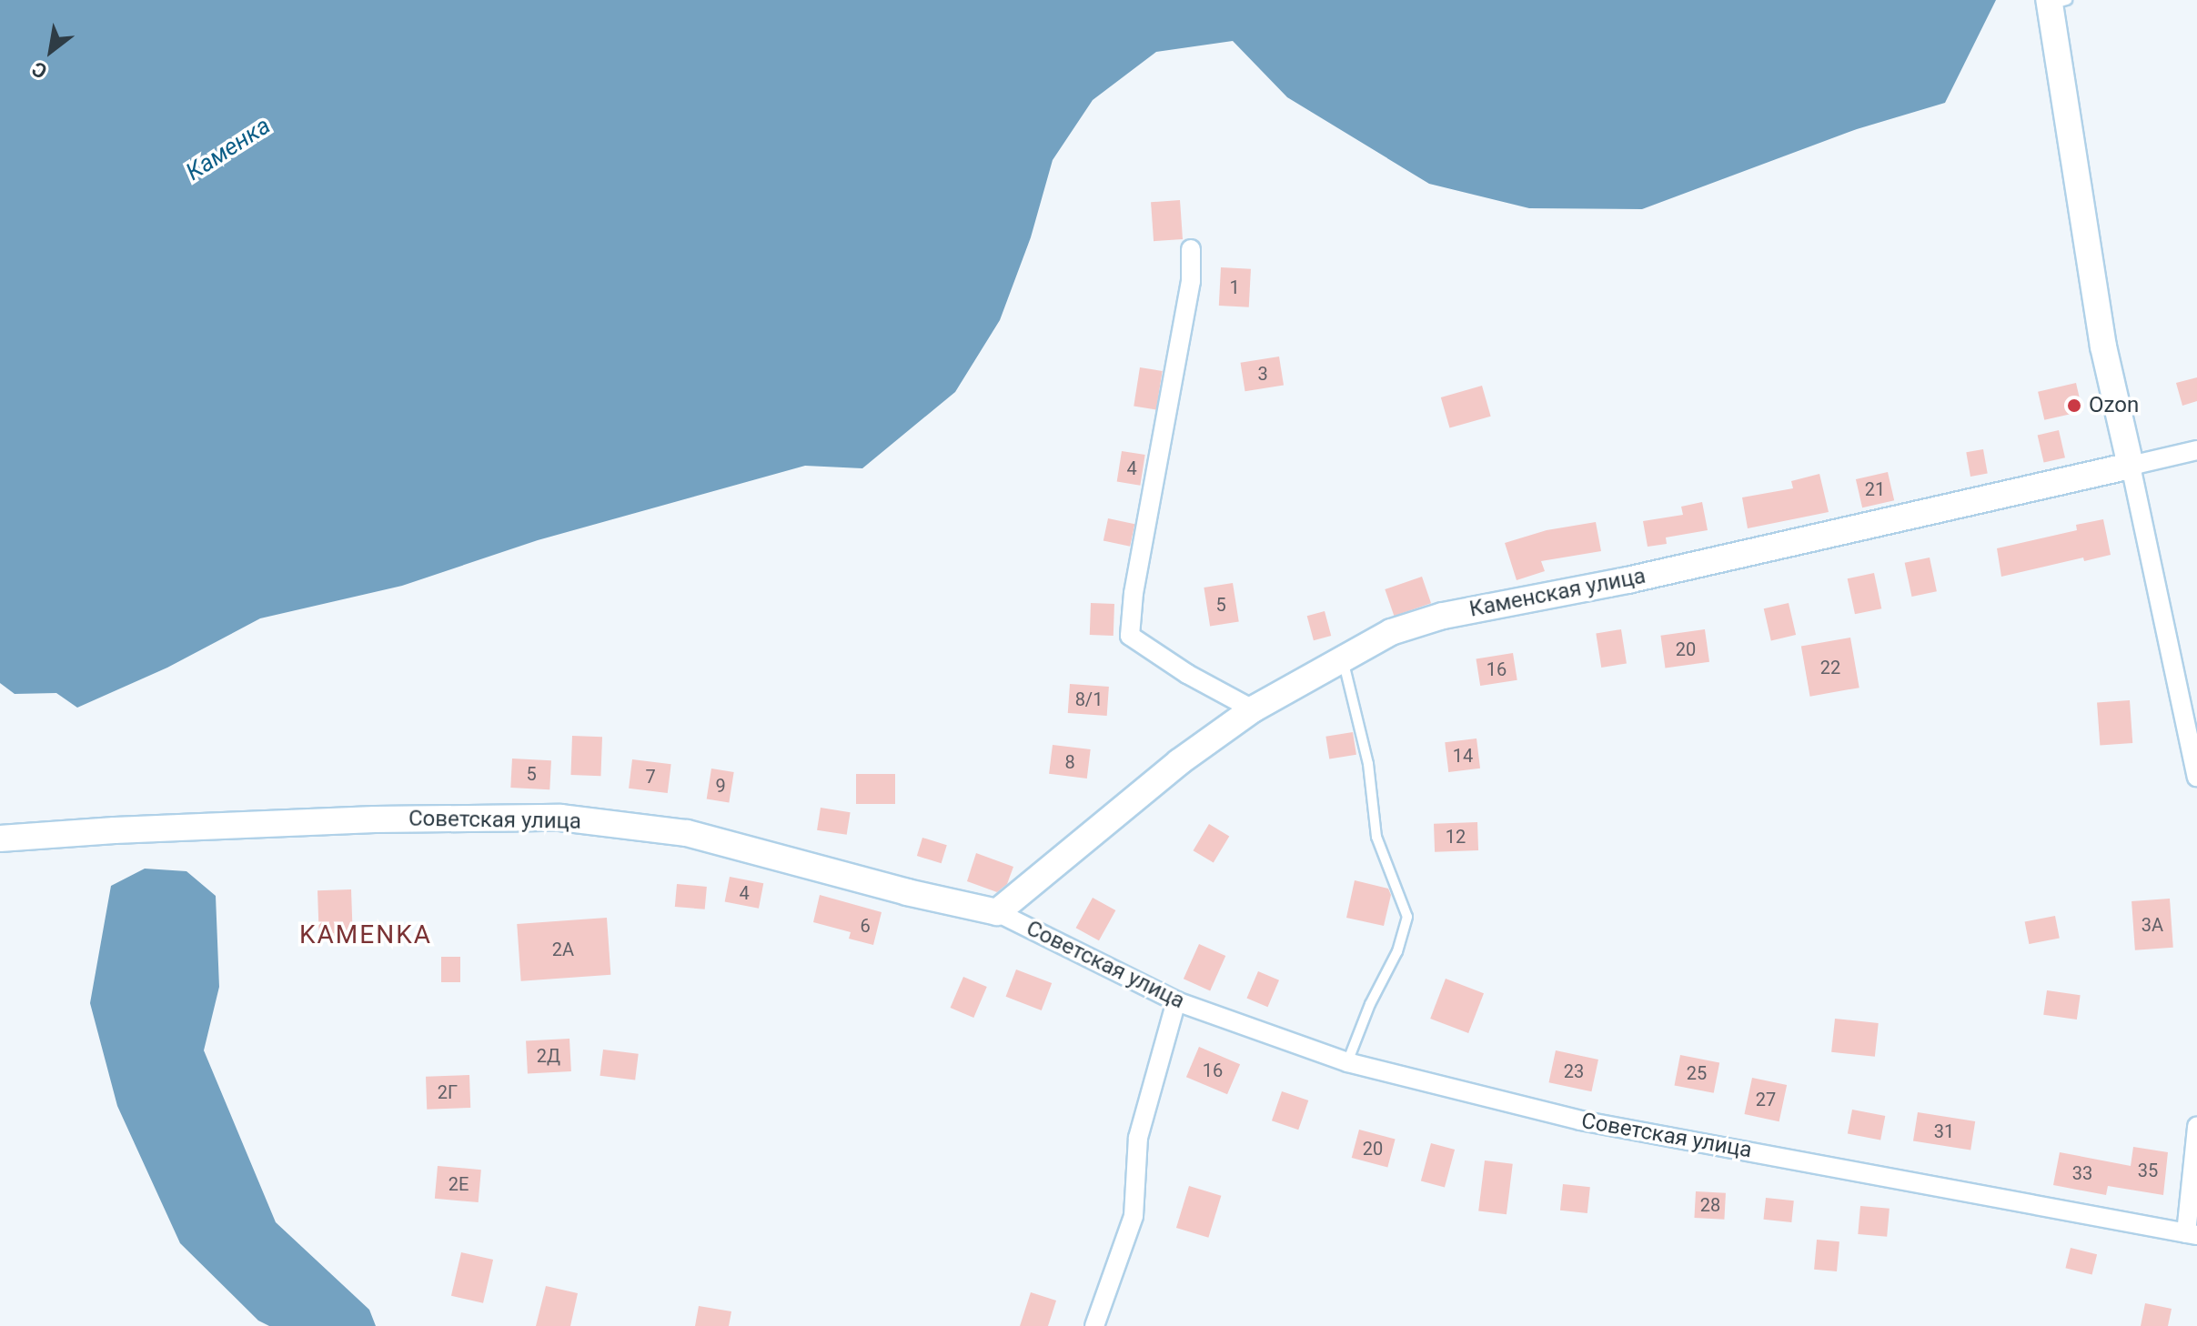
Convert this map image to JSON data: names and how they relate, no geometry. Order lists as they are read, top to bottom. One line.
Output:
{"streets":{"street":["Каменская улица","Советская улица"]},"crossings":[["Каменская улица","Советская улица"]],"districts":["KAMENKA"],"water":["Каменка"],"places":["Ozon"],"house_numbers":["1","3","4","21","5","20","22","16","8/1","14","8","5","7","9","12","4","3А","6","2А","2Д","16","23","25","2Г","27","31","20","35","33","2Е","28"],"north":"bottom left"}
